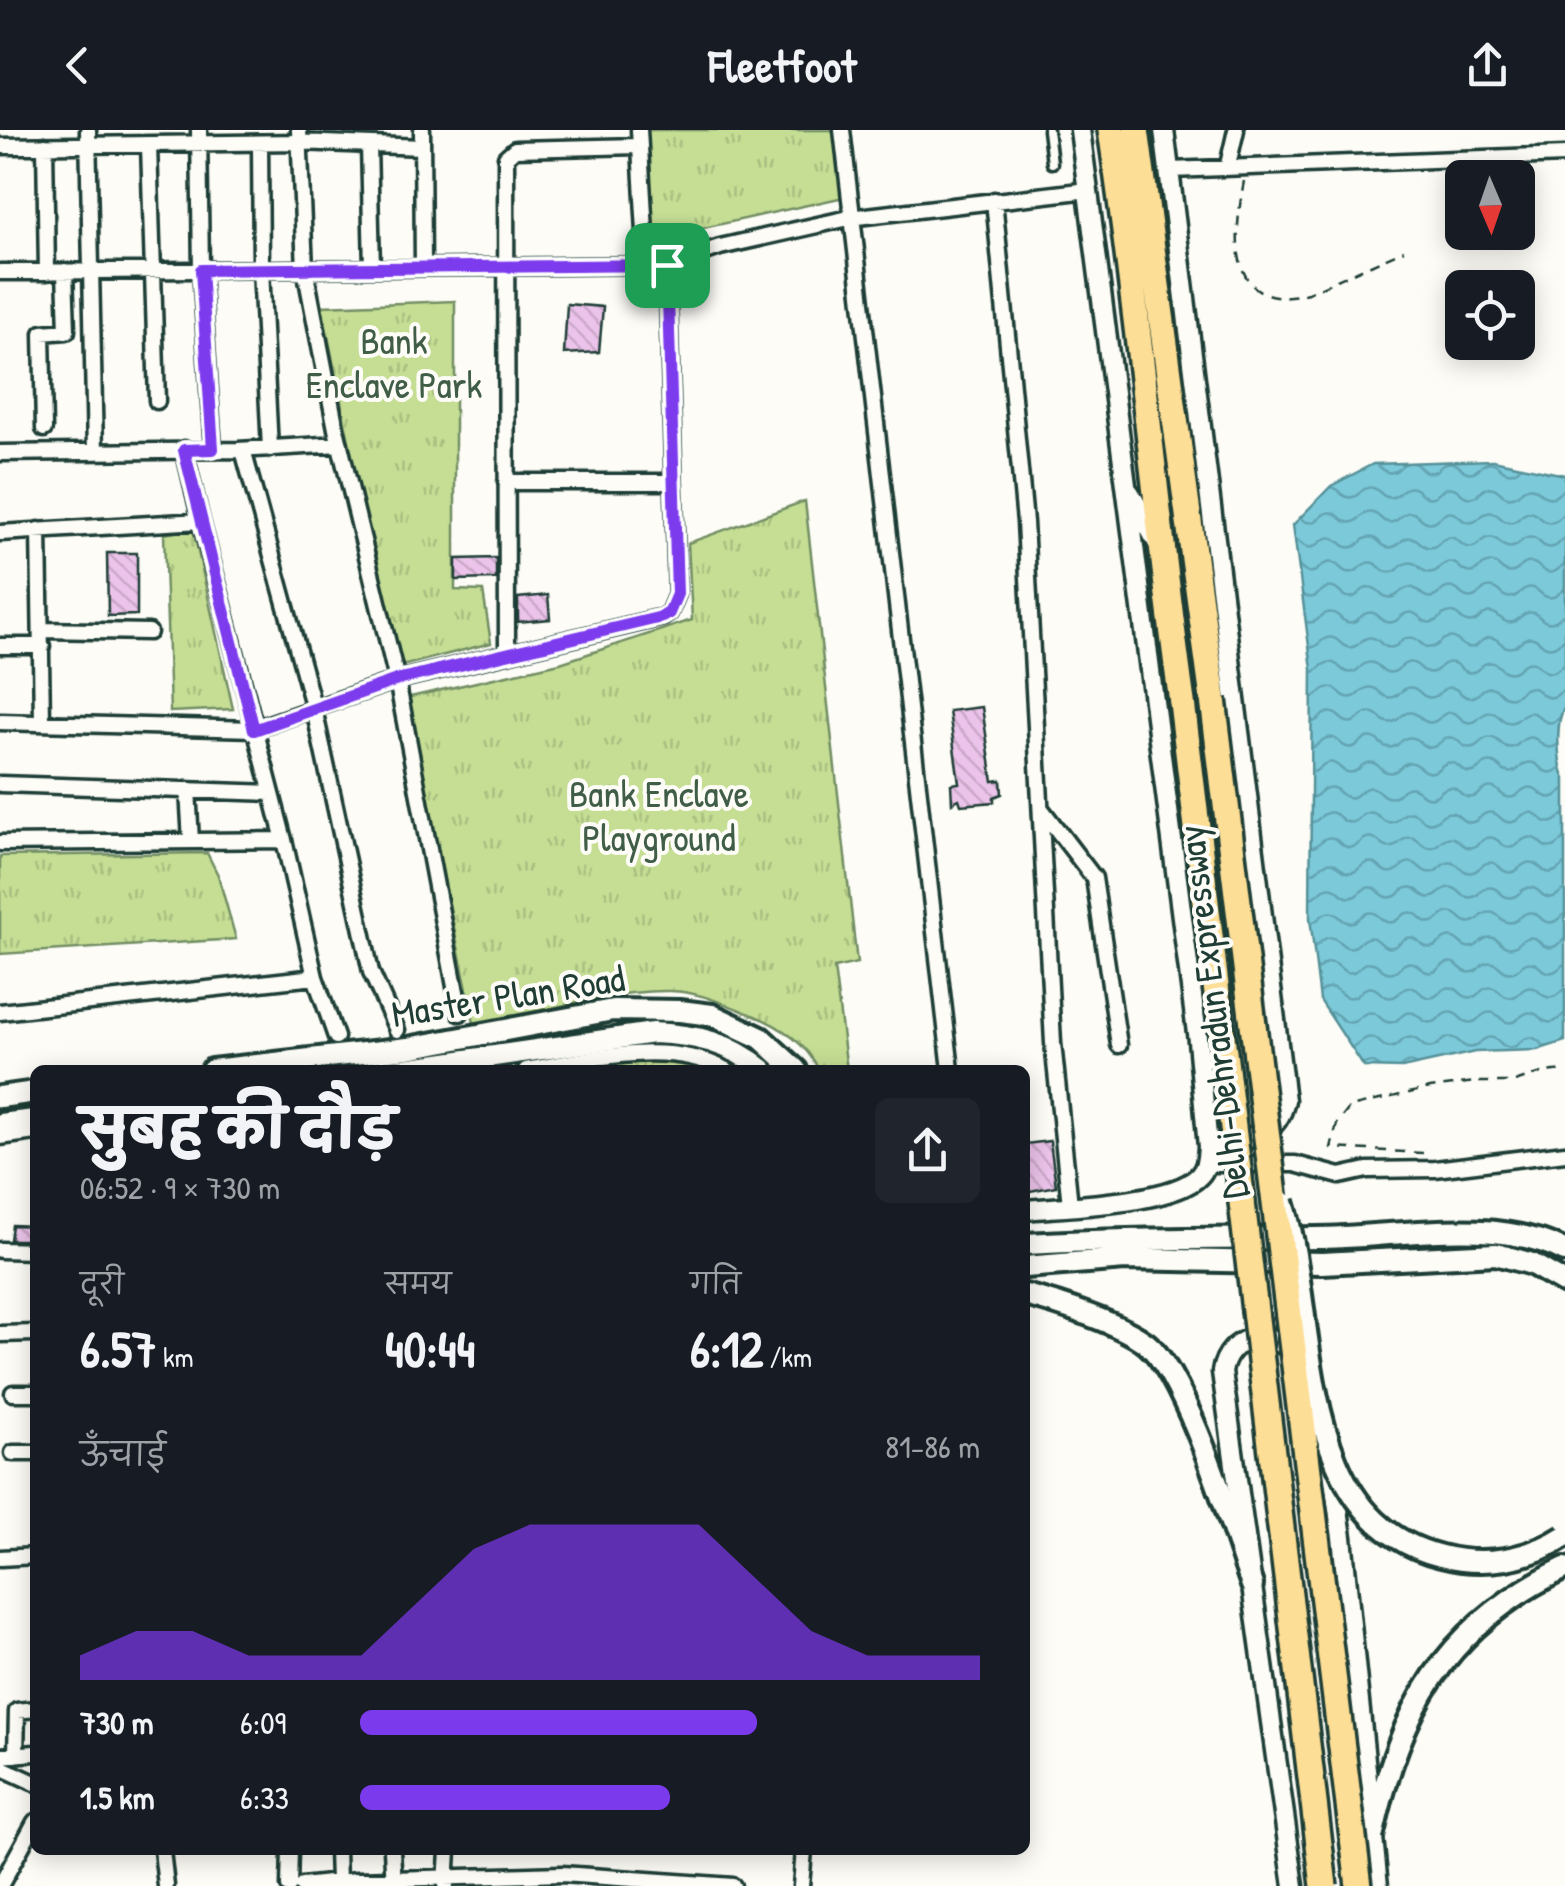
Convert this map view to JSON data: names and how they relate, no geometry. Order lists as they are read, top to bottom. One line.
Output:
{"streets":{"highway":["Delhi-Dehradun Expressway"],"main road":["Master Plan Road"]},"parks":["Bank Enclave Park","Bank Enclave Playground"],"north":"bottom","page":{"header":"Fleetfoot","heading":["सुबह की दौड़","06:52 · 9 × 730 m"],"stats":[["दूरी","6.57 km"],["समय","40:44"],["गति","6:12 /km"]],"chart":["ऊँचाई","81–86 m"],"list":[{"name":"730 m","note":"6:09"},{"name":"1.5 km","note":"6:33"}]}}
